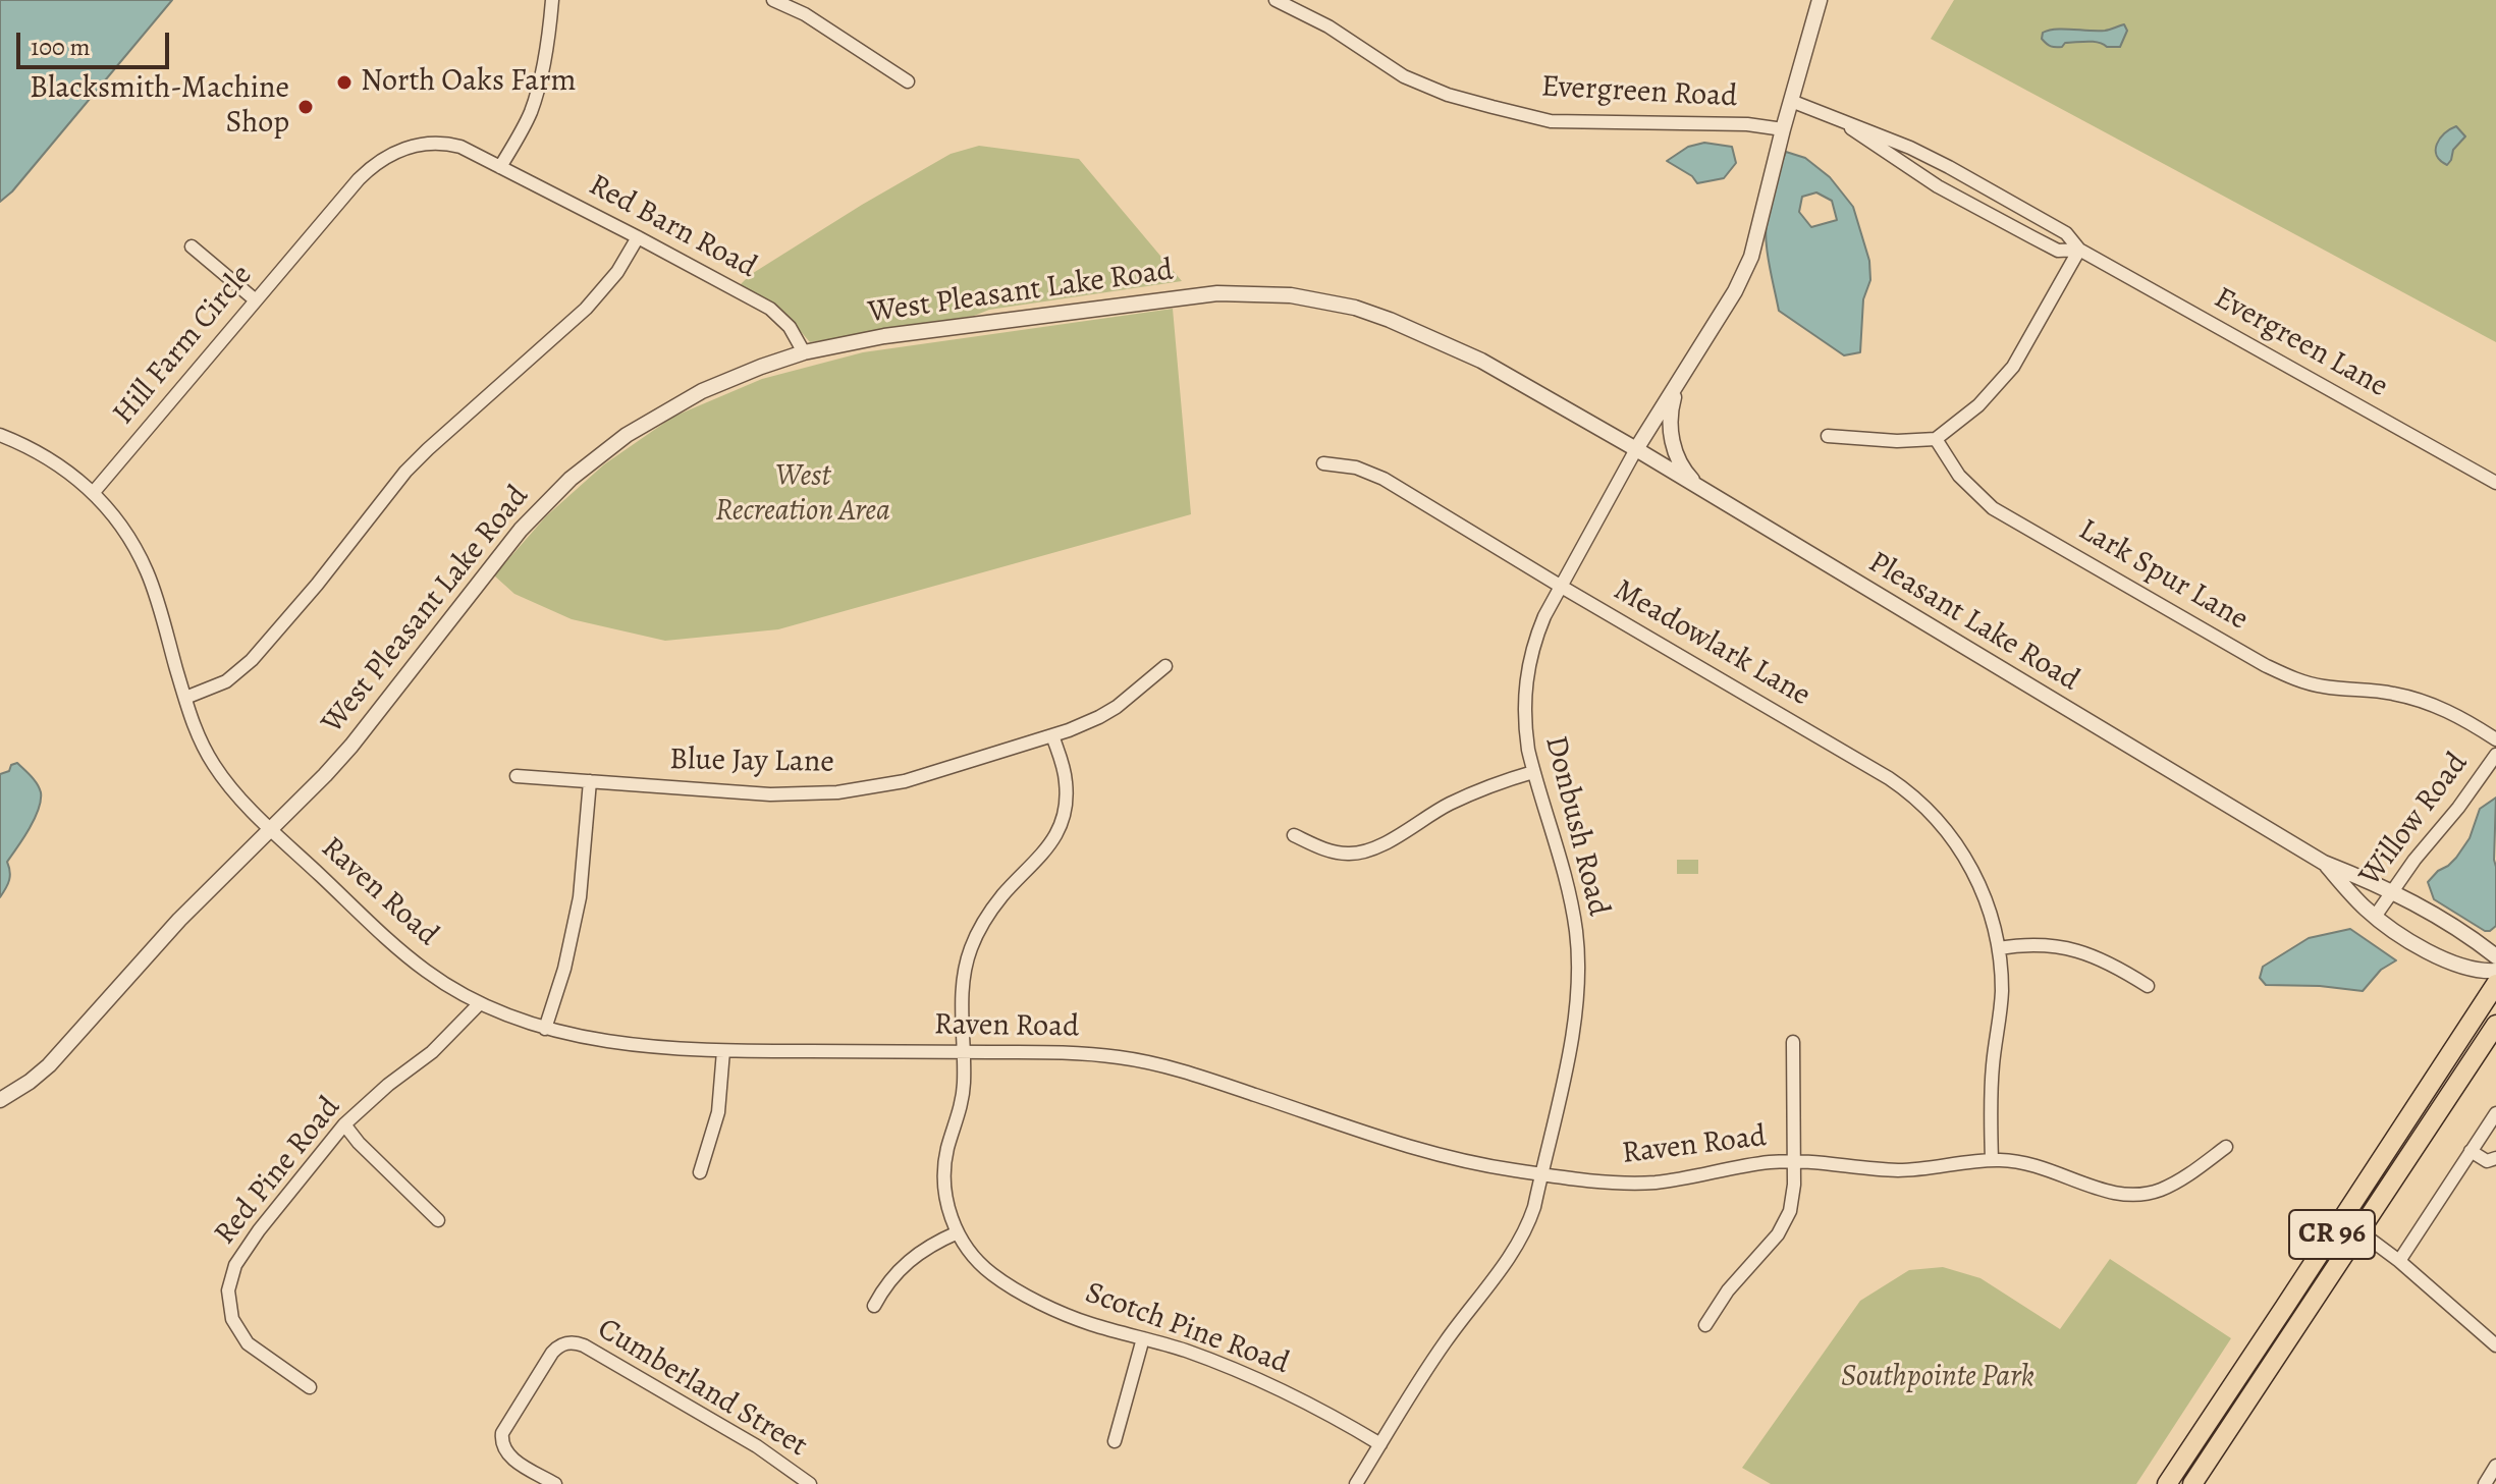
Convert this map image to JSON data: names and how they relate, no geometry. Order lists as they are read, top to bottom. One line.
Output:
{"streets":{"main road":["CR 96"],"street":["Evergreen Road","Red Barn Road","West Pleasant Lake Road","Evergreen Lane","Hill Farm Circle","Lark Spur Lane","Pleasant Lake Road","Meadowlark Lane","Blue Jay Lane","Willow Road","Donbush Road","Raven Road","Red Pine Road","Scotch Pine Road","Cumberland Street"]},"crossings":[["Red Barn Road","West Pleasant Lake Road"],["Red Barn Road","Hill Farm Circle"],["West Pleasant Lake Road","Pleasant Lake Road"],["West Pleasant Lake Road","Raven Road"],["Pleasant Lake Road","Willow Road"],["Pleasant Lake Road","Donbush Road"],["Meadowlark Lane","Donbush Road"],["Meadowlark Lane","Raven Road"],["Donbush Road","Raven Road"],["Raven Road","Red Pine Road"],["Raven Road","Scotch Pine Road"]],"parks":["West Recreation Area","Southpointe Park"],"places":["North Oaks Farm","Blacksmith-Machine Shop"],"scale_bar":"100 m"}
